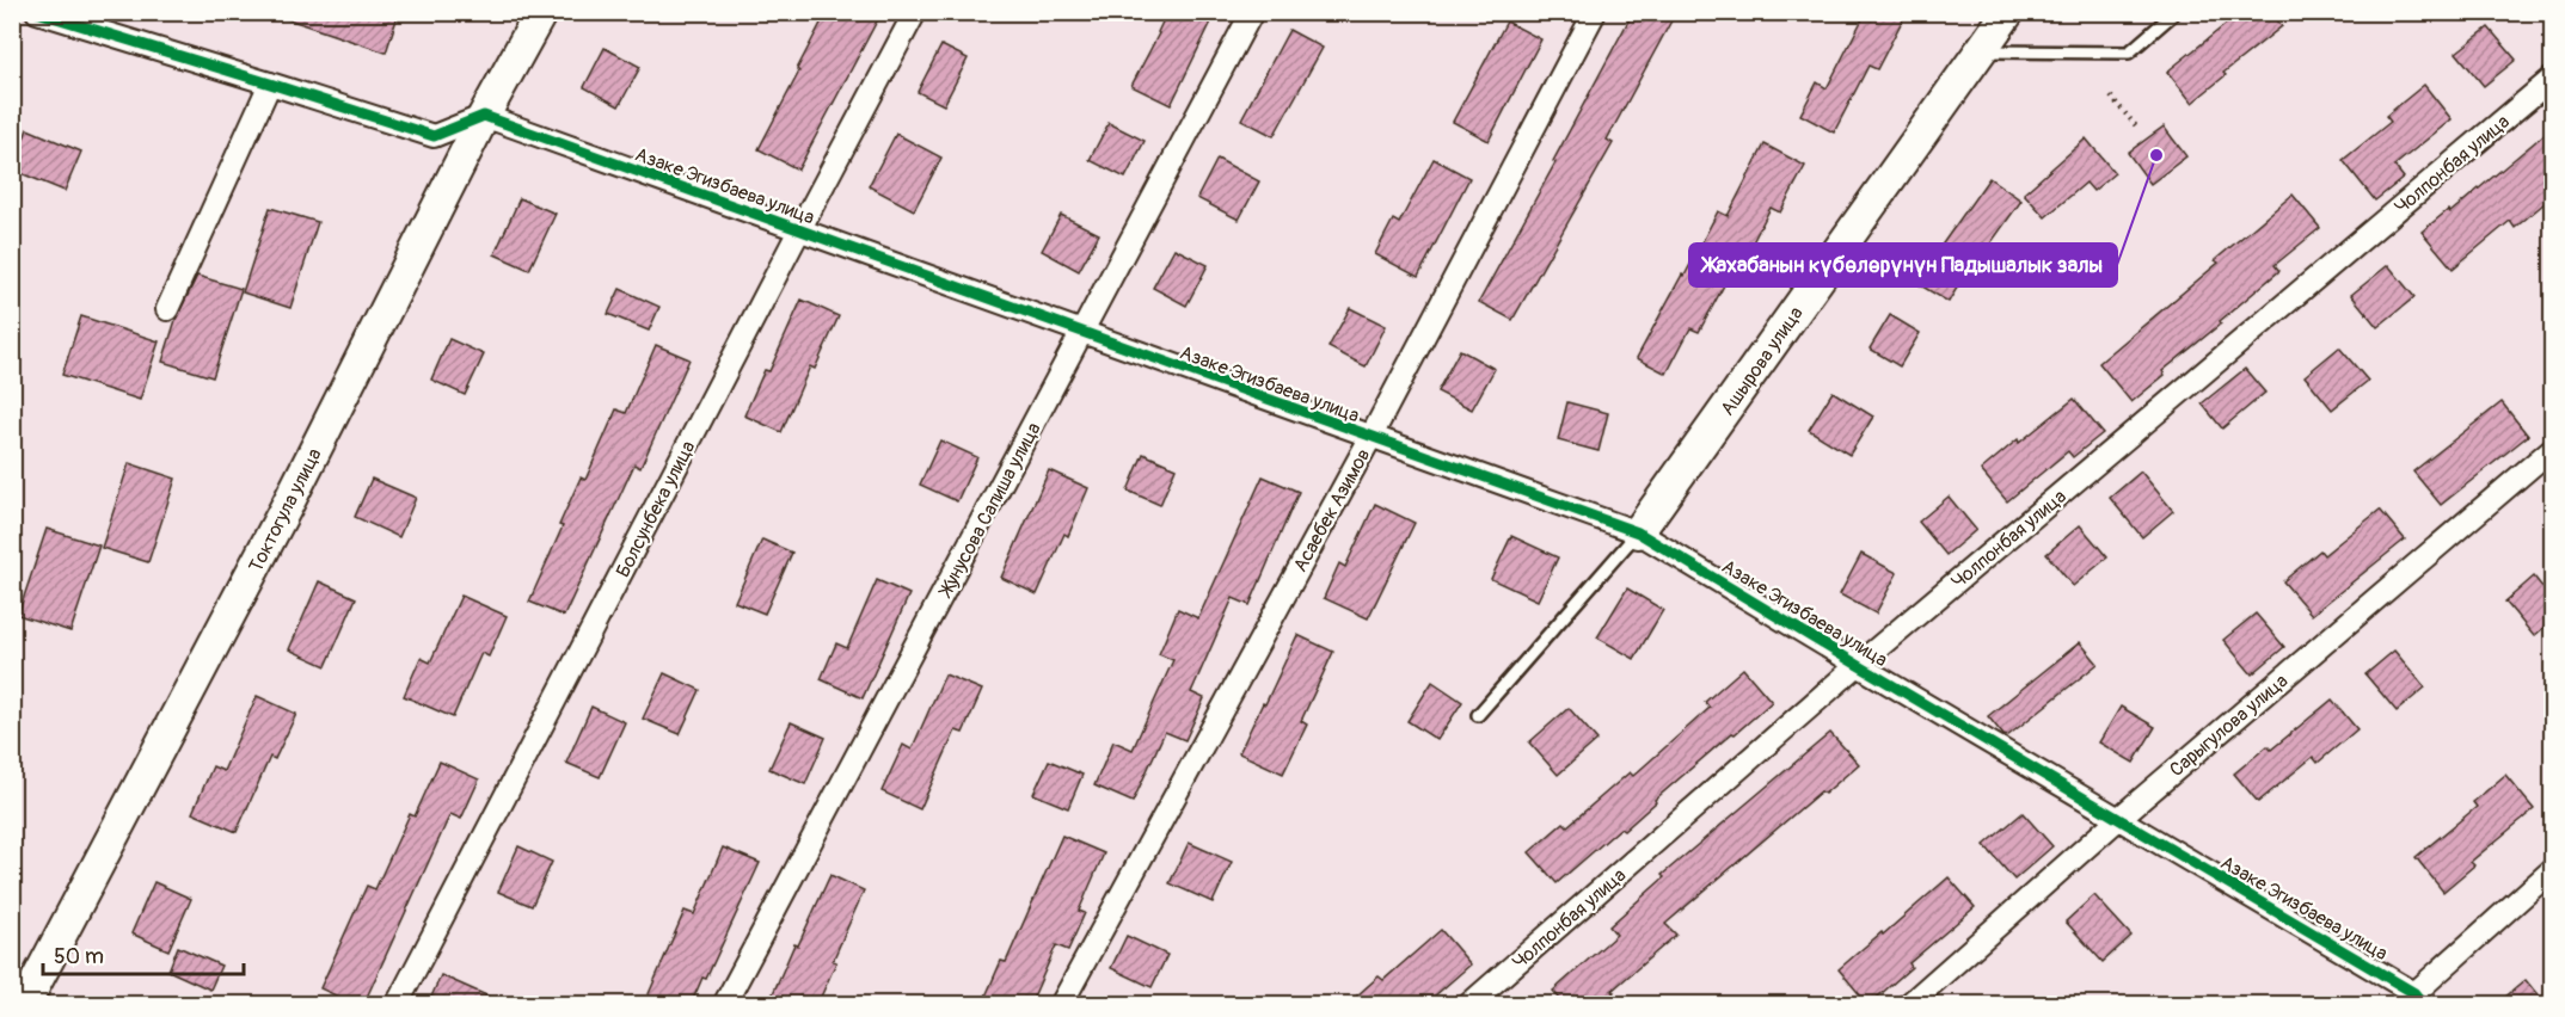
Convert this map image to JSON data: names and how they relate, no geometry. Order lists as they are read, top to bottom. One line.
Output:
{"streets":{"street":["Чолпонбая улица","Азаке Эгизбаева улица","Ашырова улица","Болсунбека улица","Жунусова Сапиша улица","Токтогула улица","Асаебек Азимов","Сарыгулова улица"]},"crossings":[["Чолпонбая улица","Азаке Эгизбаева улица"],["Азаке Эгизбаева улица","Ашырова улица"],["Азаке Эгизбаева улица","Болсунбека улица"],["Азаке Эгизбаева улица","Жунусова Сапиша улица"],["Азаке Эгизбаева улица","Токтогула улица"],["Азаке Эгизбаева улица","Асаебек Азимов"],["Азаке Эгизбаева улица","Сарыгулова улица"]],"places":["Жахабанын күбөлөрүнүн Падышалык залы"],"scale_bar":"50 m"}
